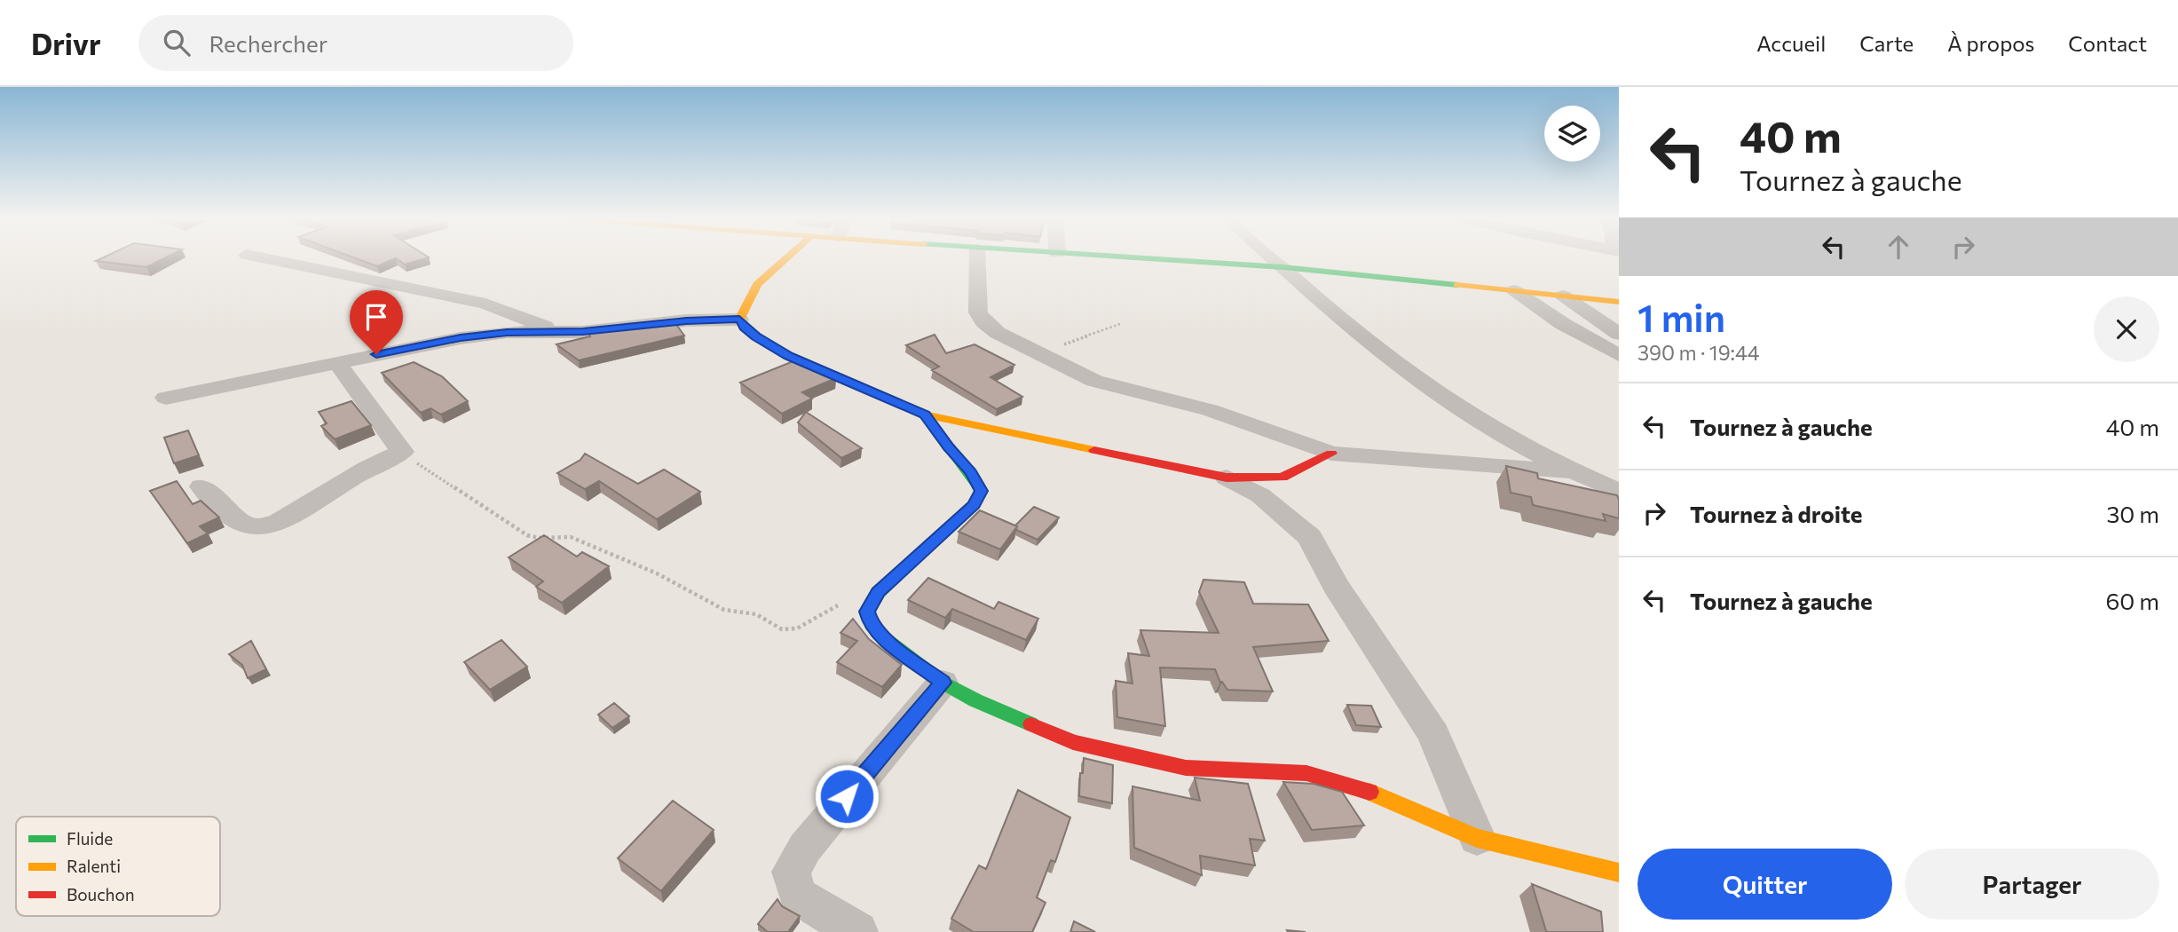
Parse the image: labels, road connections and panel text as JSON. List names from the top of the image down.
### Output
{
  "legend": ["Fluide", "Ralenti", "Bouchon"],
  "page": {
    "header": "Drivr",
    "search": "Rechercher",
    "nav": [
      "Accueil",
      "Carte",
      "À propos",
      "Contact"
    ],
    "turn": ["40 m", "Tournez à gauche"],
    "heading": ["1 min", "390 m · 19:44"],
    "list": [
      {
        "name": "Tournez à gauche",
        "value": "40 m"
      },
      {
        "name": "Tournez à droite",
        "value": "30 m"
      },
      {
        "name": "Tournez à gauche",
        "value": "60 m"
      }
    ],
    "buttons": ["Quitter", "Partager"]
  }
}
